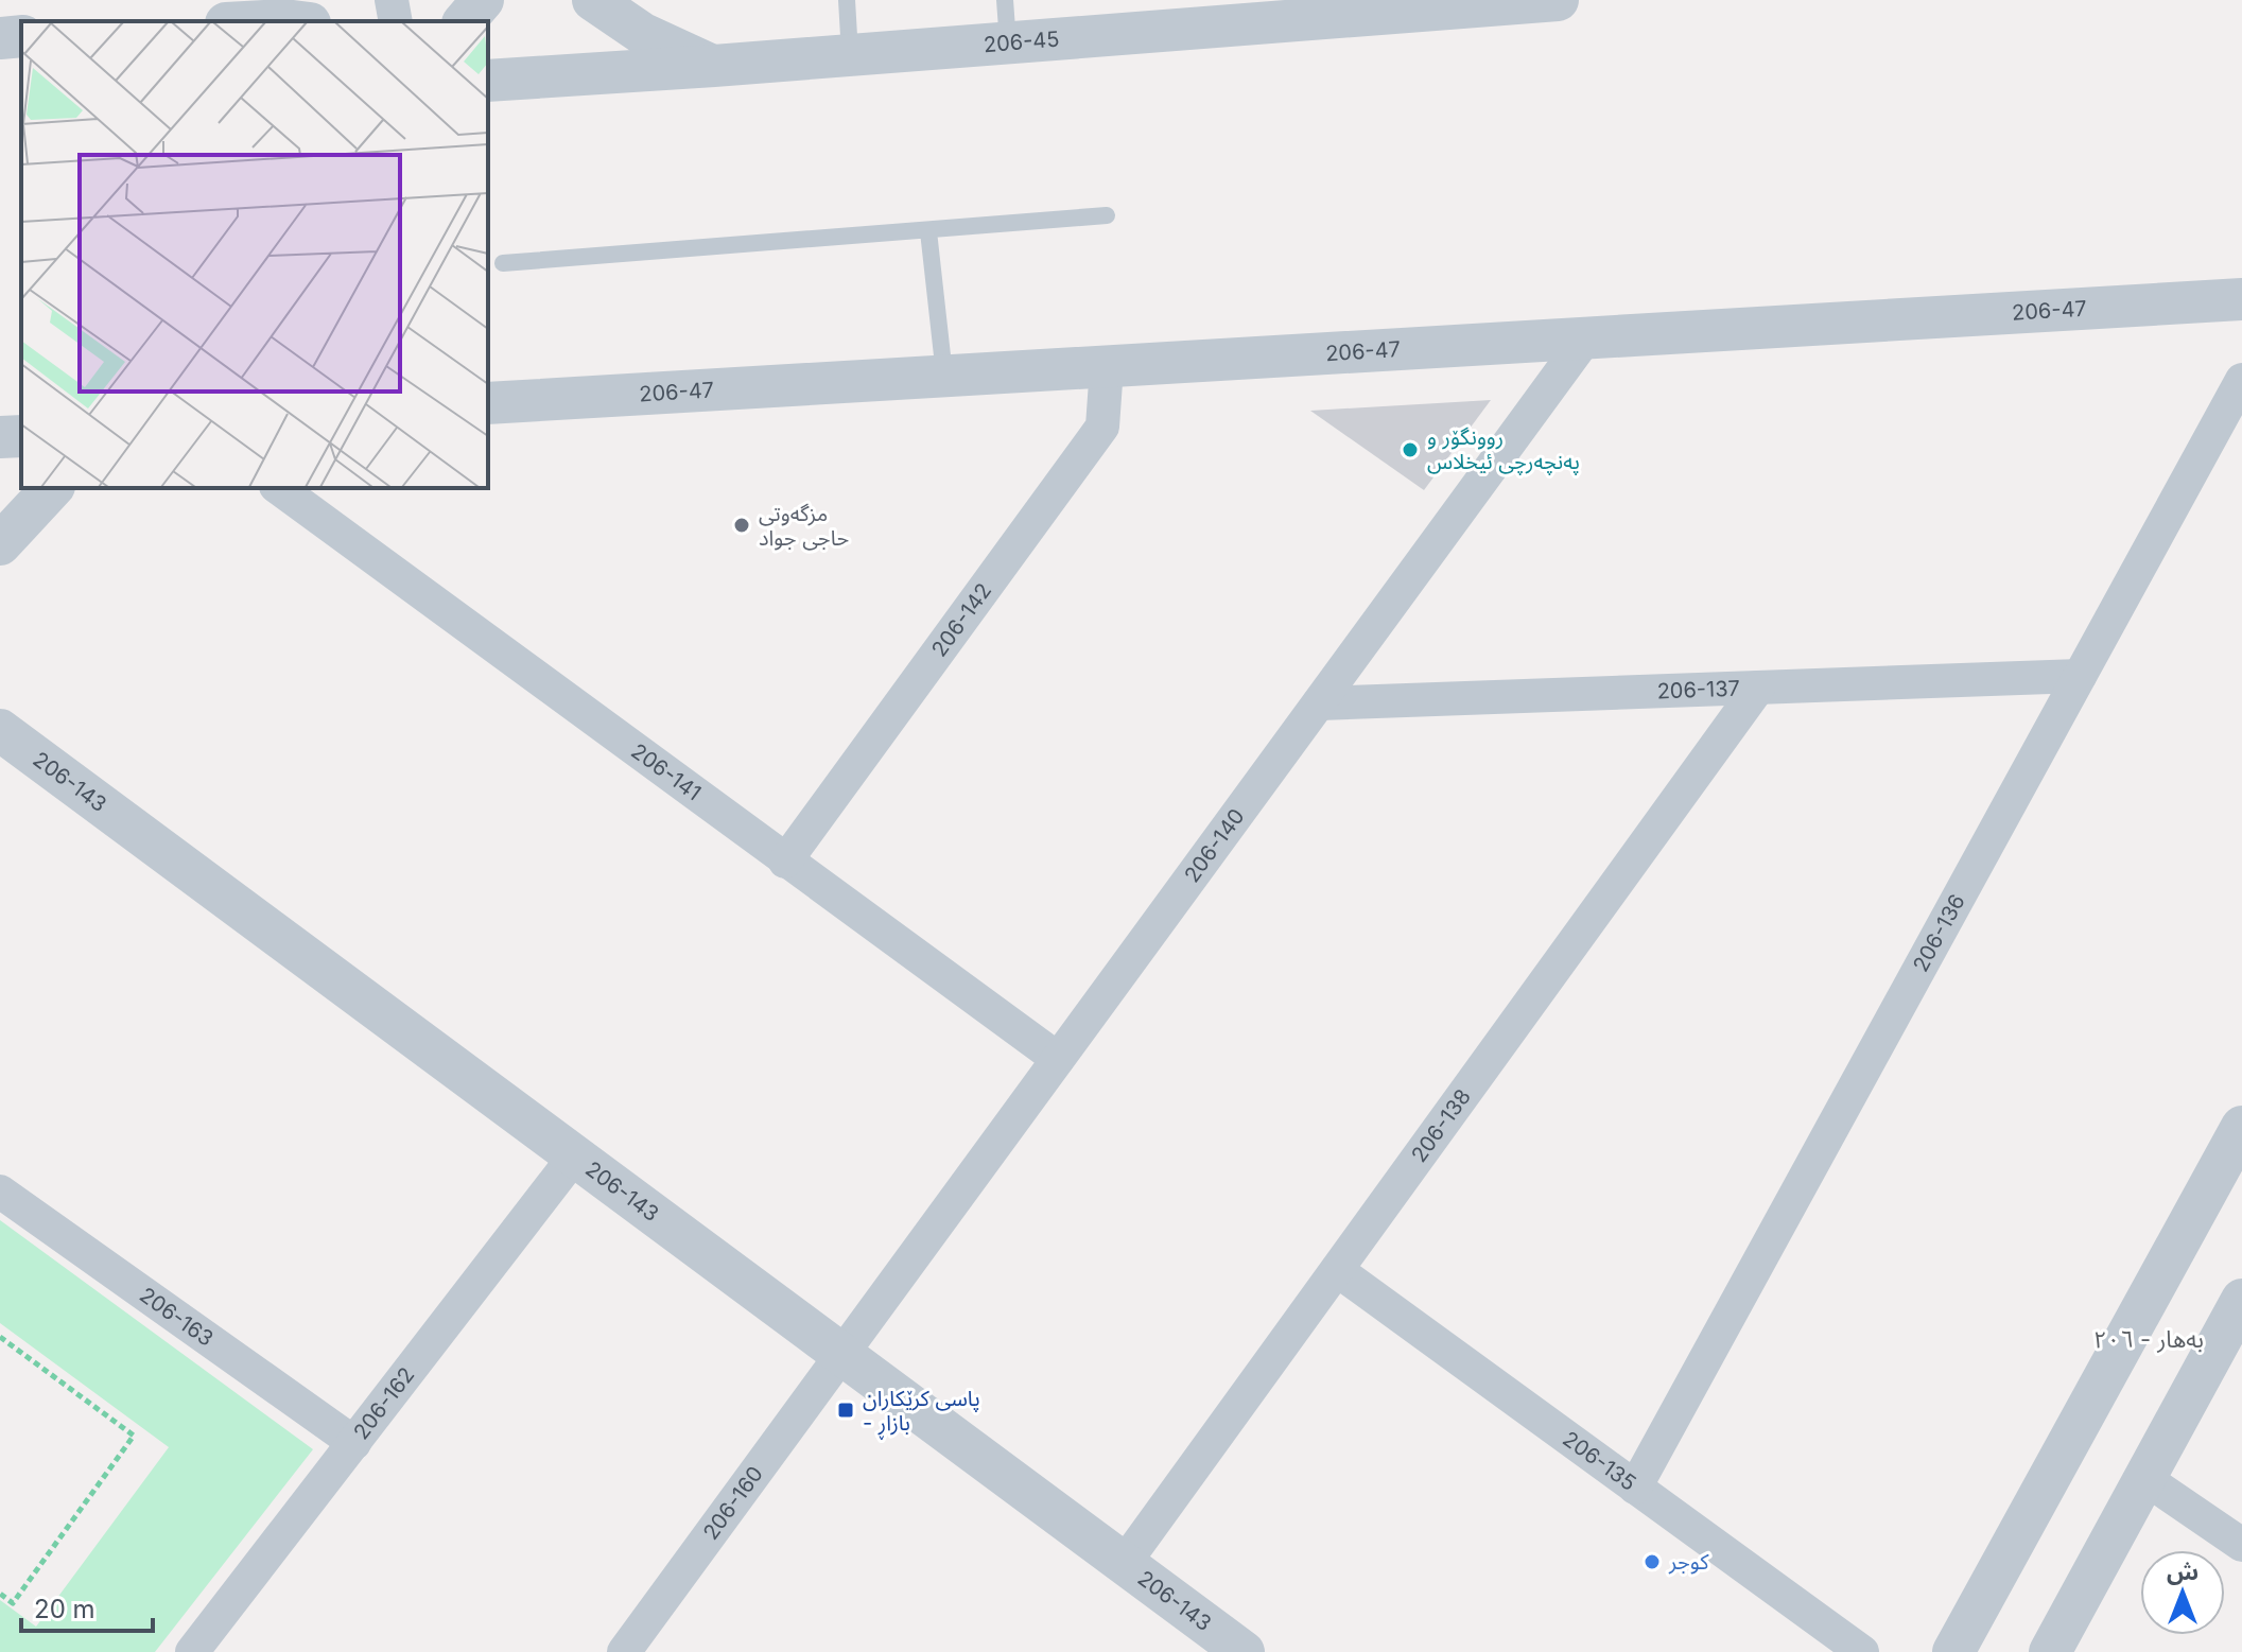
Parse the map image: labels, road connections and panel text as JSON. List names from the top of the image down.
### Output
{
  "streets": {
    "street": [
      "206-45",
      "206-47",
      "206-142",
      "206-137",
      "206-141",
      "206-143",
      "206-140",
      "206-136",
      "206-138",
      "206-163",
      "206-162",
      "206-135",
      "206-160"
    ]
  },
  "crossings": [
    ["206-47", "206-142"],
    ["206-47", "206-140"],
    ["206-142", "206-141"],
    ["206-137", "206-140"],
    ["206-137", "206-136"],
    ["206-137", "206-138"],
    ["206-141", "206-140"],
    ["206-143", "206-140"],
    ["206-143", "206-138"],
    ["206-143", "206-162"],
    ["206-143", "206-160"],
    ["206-140", "206-160"],
    ["206-136", "206-135"],
    ["206-138", "206-135"],
    ["206-163", "206-162"]
  ],
  "districts": ["بەهار - ٢٠٦"],
  "places": {
    "other": ["روونگۆر و په‌نچه‌رچی ئیخلاس", "مزگەوتی حاجی جواد", "كوجر"],
    "transit": ["پاسی کرێکاران - بازاڕ"]
  },
  "scale_bar": "20 m",
  "north": "top"
}
